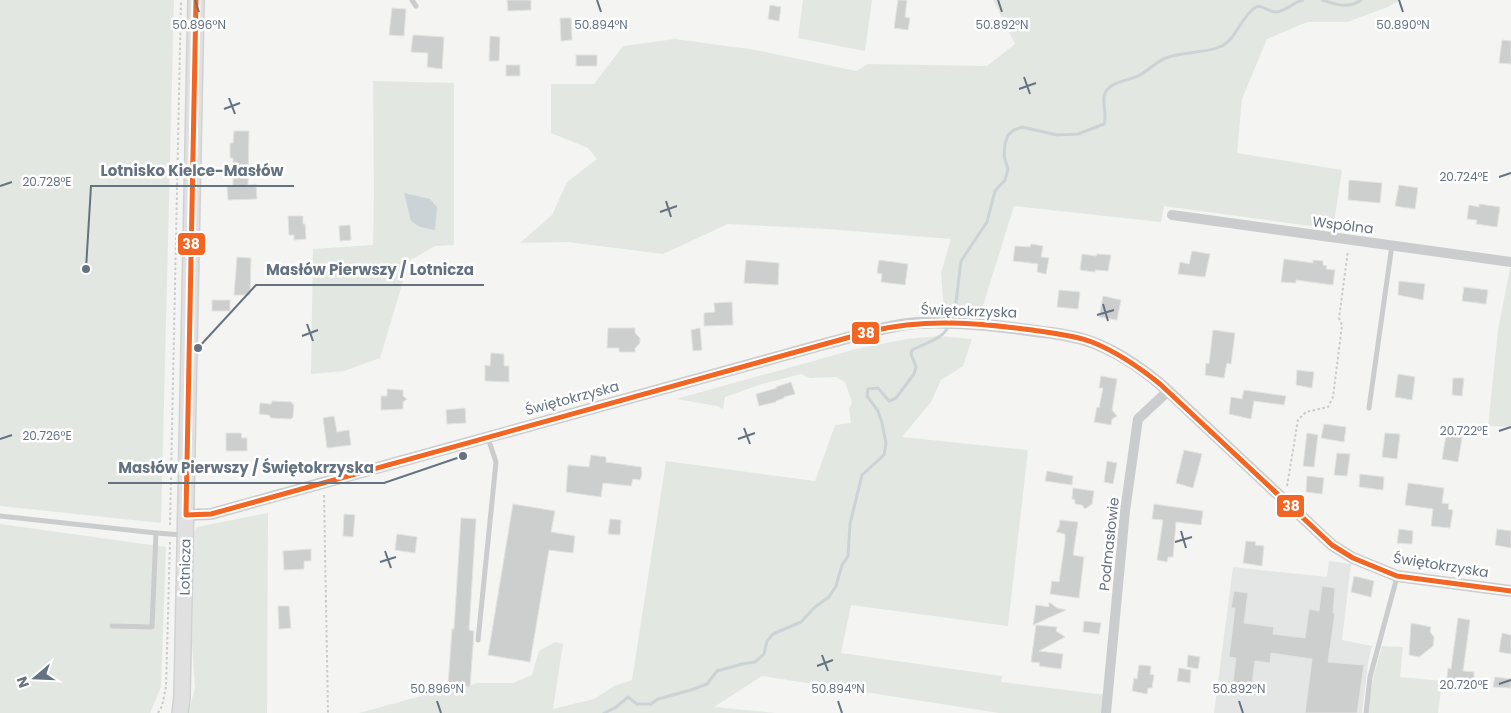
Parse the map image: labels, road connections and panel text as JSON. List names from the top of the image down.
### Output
{
  "streets": {
    "main road": ["Lotnicza"],
    "street": ["Wspólna", "Świętokrzyska", "Podmasłowie"]
  },
  "crossings": [
    ["Świętokrzyska", "Podmasłowie"],
    ["Świętokrzyska", "Lotnicza"]
  ],
  "places": ["Lotnisko Kielce-Masłów", "Masłów Pierwszy / Lotnicza", "Masłów Pierwszy / Świętokrzyska"],
  "lines": ["transit line 38"],
  "north": "left",
  "coordinates": [
    "50.894°N",
    "50.890°N",
    "50.896°N",
    "50.892°N",
    "20.724°E",
    "20.728°E",
    "20.722°E",
    "20.726°E",
    "20.720°E"
  ]
}
